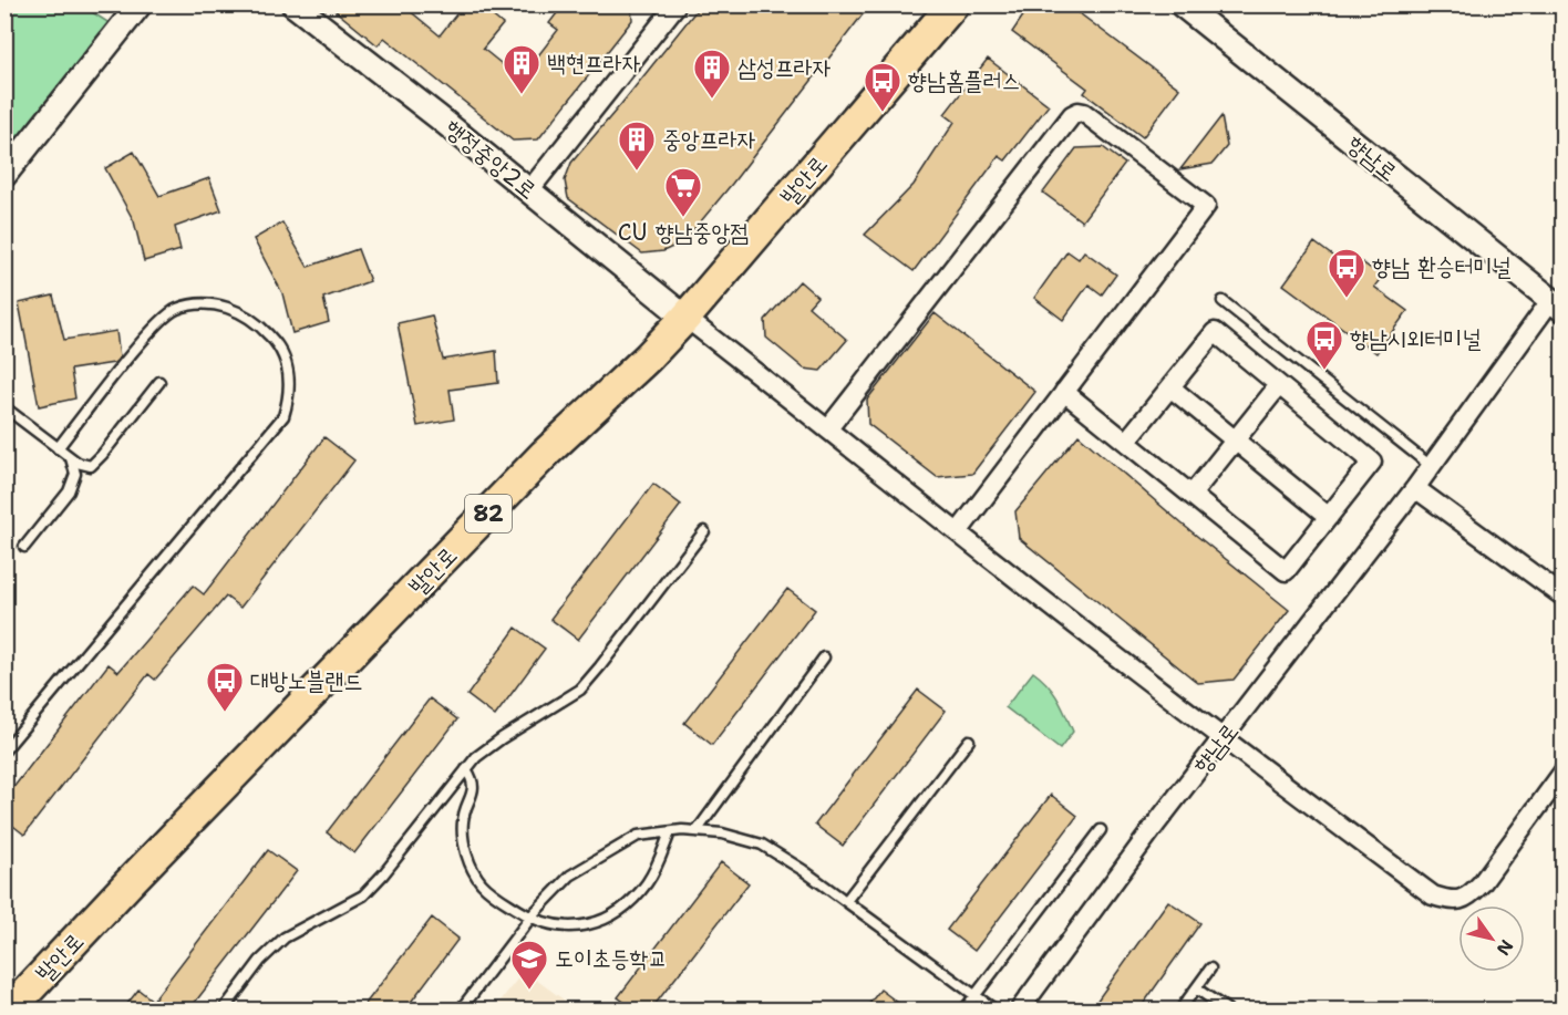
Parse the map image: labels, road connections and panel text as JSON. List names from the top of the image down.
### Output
{
  "streets": {
    "main road": ["발안로", "82"],
    "street": ["향남로", "행정중앙2로"]
  },
  "crossings": [
    ["행정중앙2로", "발안로"]
  ],
  "places": {
    "building": ["백현프라자", "삼성프라자", "중앙프라자"],
    "bus stop": [
      "향남홈플러스",
      "향남 환승터미널",
      "향남시외터미널",
      "대방노블랜드"
    ],
    "supermarket": ["CU 향남중앙점"],
    "school or university": ["도이초등학교"]
  },
  "north": "bottom right"
}
